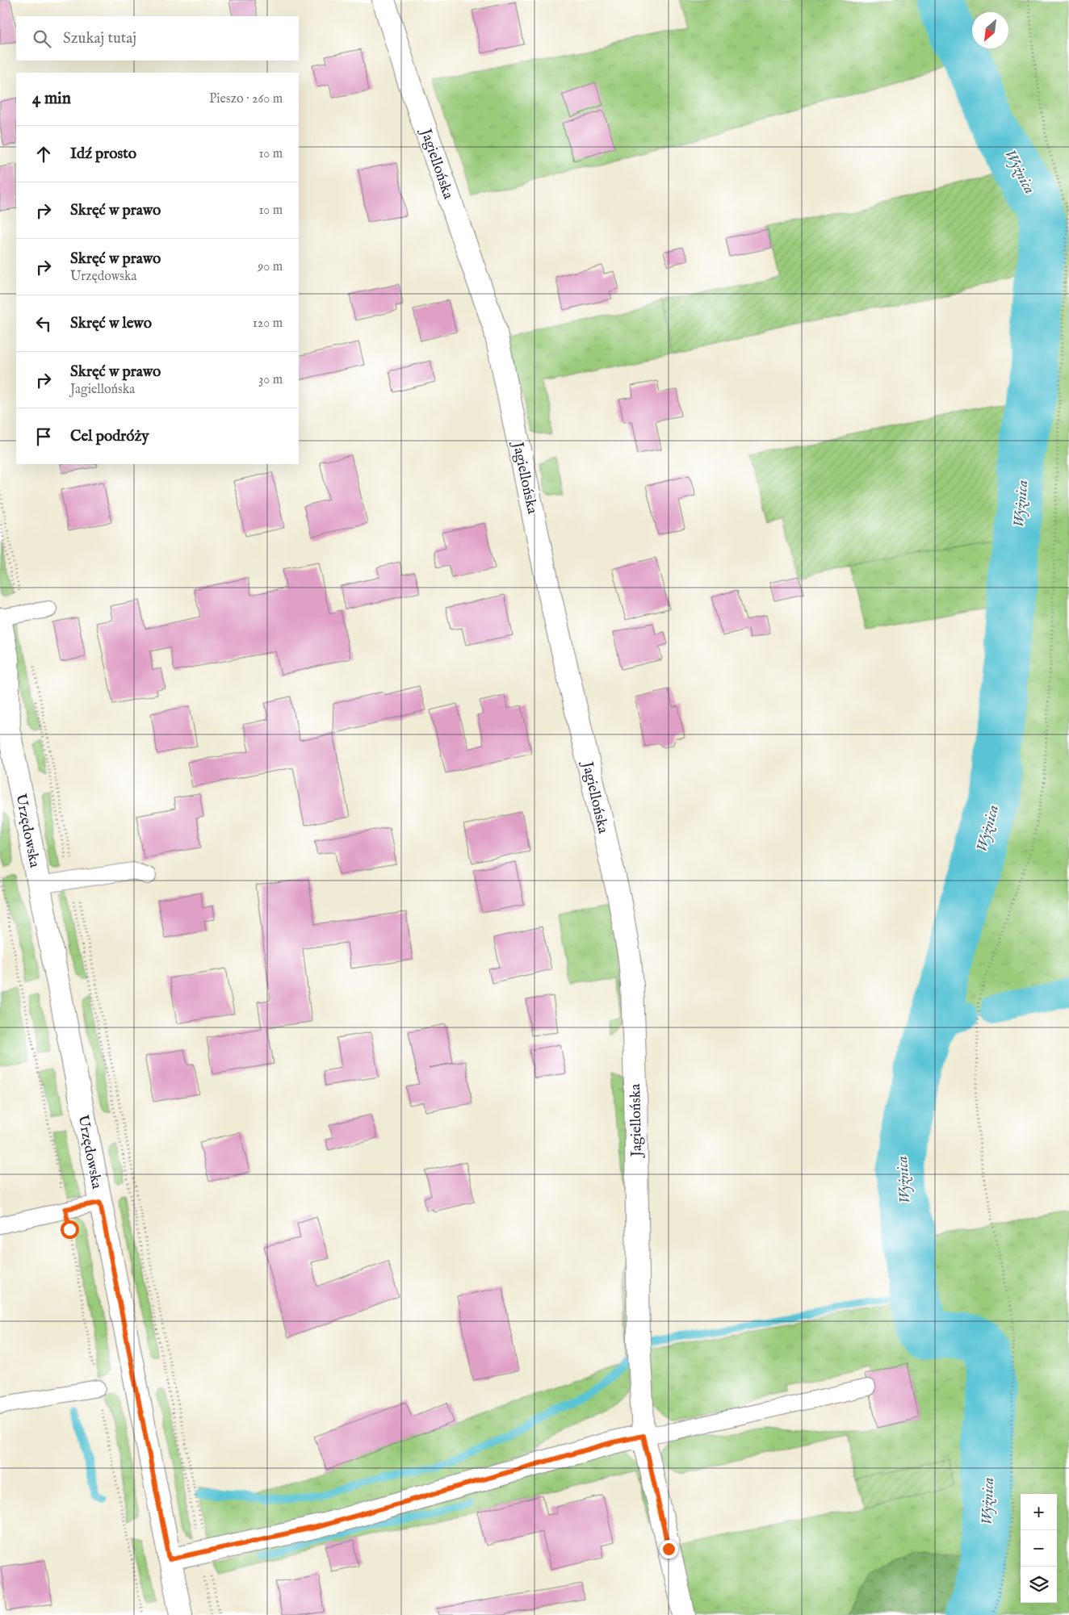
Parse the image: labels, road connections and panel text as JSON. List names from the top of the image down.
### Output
{
  "streets": {
    "street": ["Jagiellońska", "Urzędowska"]
  },
  "water": ["Wyżnica"],
  "north": "bottom left",
  "page": {
    "search": "Szukaj tutaj",
    "heading": ["4 min", "Pieszo · 260 m"],
    "list": [
      ["Idź prosto", "10 m"],
      ["Skręć w prawo", "10 m"],
      ["Skręć w prawo", "Urzędowska", "90 m"],
      ["Skręć w lewo", "120 m"],
      ["Skręć w prawo", "Jagiellońska", "30 m"],
      "Cel podróży"
    ],
    "map_buttons": ["+", "−"]
  }
}
